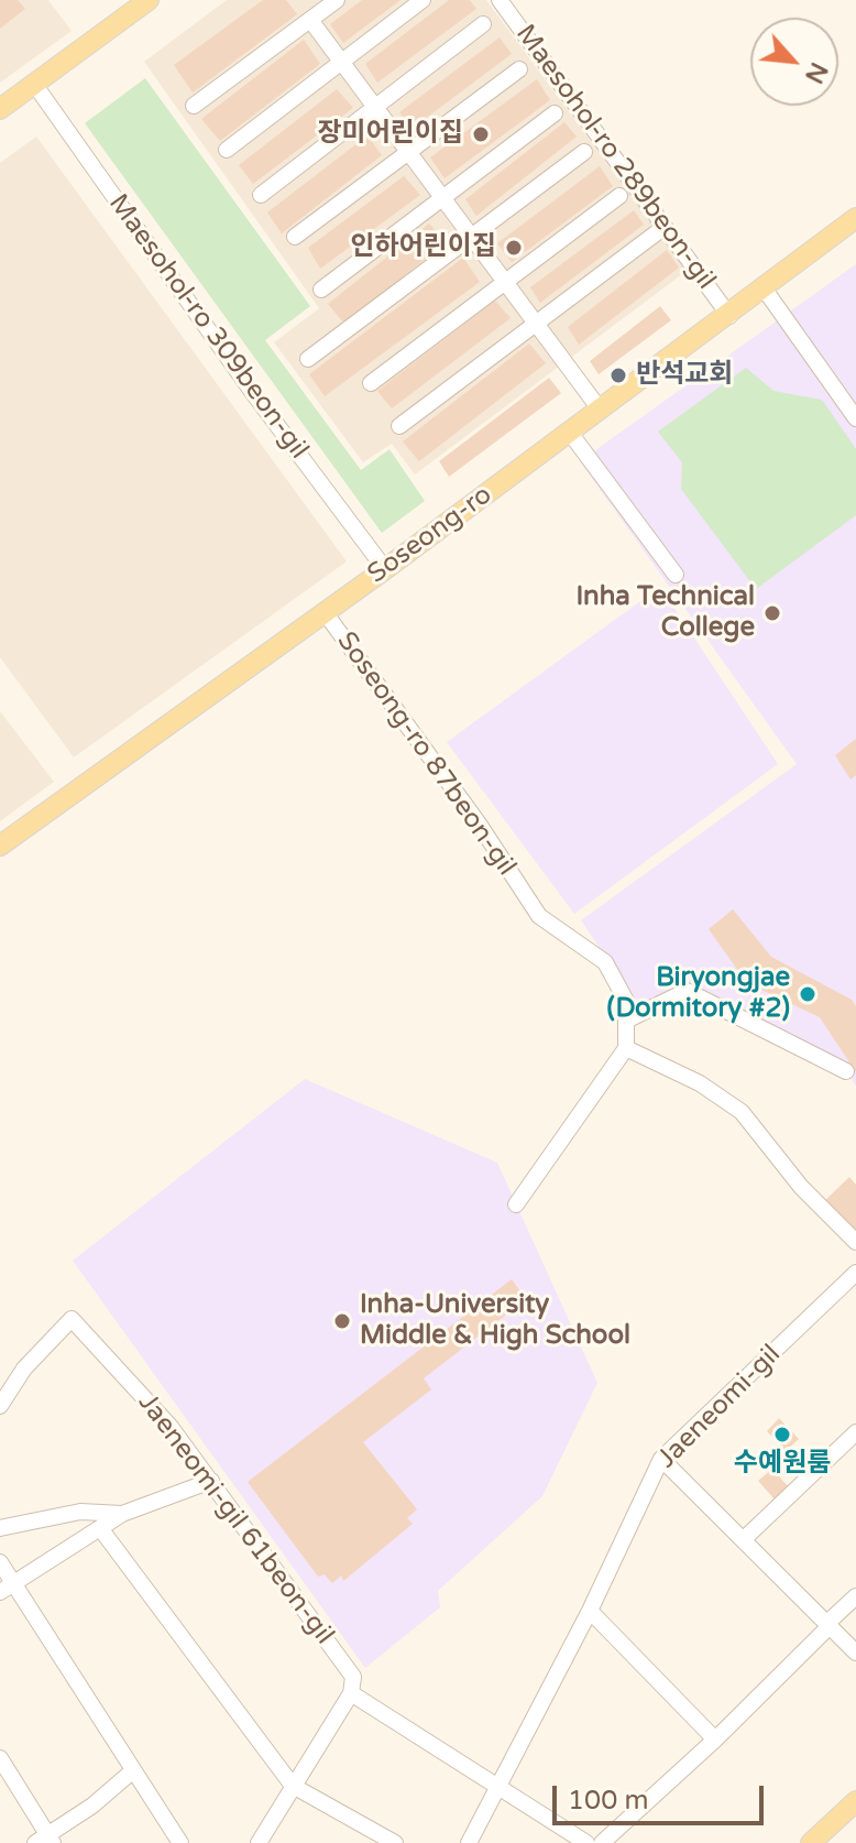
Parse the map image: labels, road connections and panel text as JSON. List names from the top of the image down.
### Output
{
  "streets": {
    "main road": ["Soseong-ro"],
    "street": [
      "Maesohol-ro 289beon-gil",
      "Maesohol-ro 309beon-gil",
      "Soseong-ro 87beon-gil",
      "Jaeneomi-gil",
      "Jaeneomi-gil 61beon-gil"
    ]
  },
  "crossings": [
    ["Maesohol-ro 289beon-gil", "Soseong-ro"],
    ["Maesohol-ro 309beon-gil", "Soseong-ro"],
    ["Soseong-ro", "Soseong-ro 87beon-gil"]
  ],
  "places": [
    "장미어린이집",
    "인하어린이집",
    "반석교회",
    "Inha Technical College",
    "Biryongjae (Dormitory #2)",
    "Inha-University Middle & High School",
    "수예원룸"
  ],
  "scale_bar": "100 m",
  "north": "bottom right"
}
